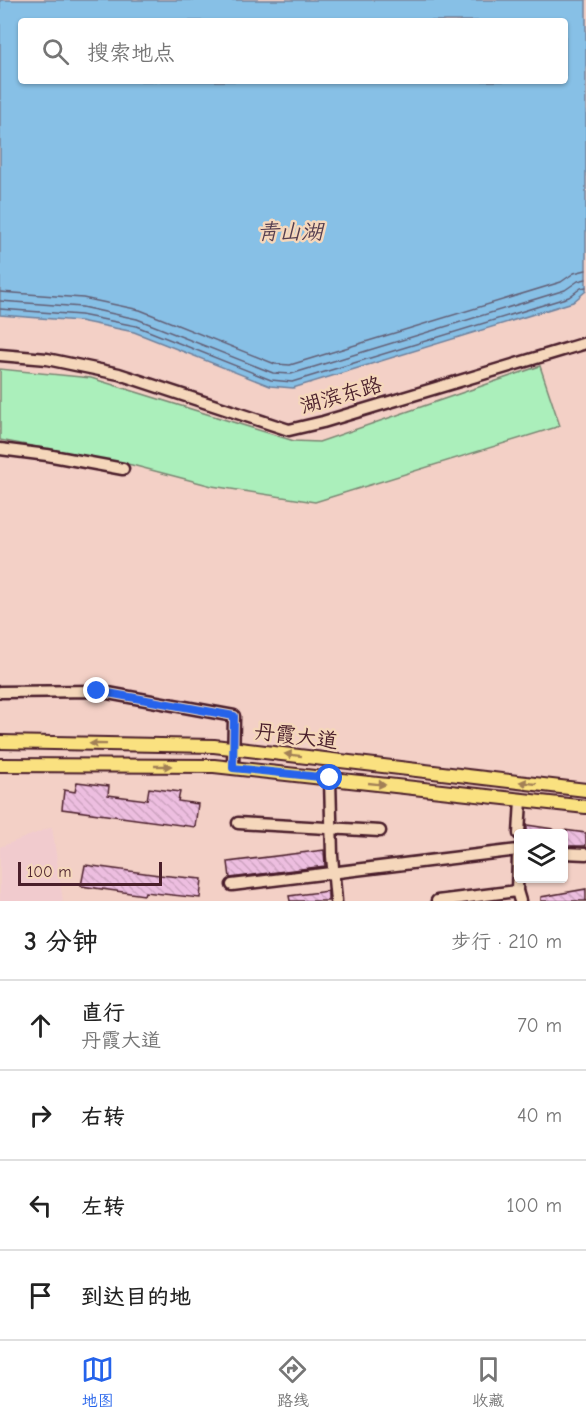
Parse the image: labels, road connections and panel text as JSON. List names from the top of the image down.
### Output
{
  "streets": {
    "main road": ["丹霞大道"],
    "street": ["湖滨东路"]
  },
  "water": ["青山湖"],
  "scale_bar": "100 m",
  "page": {
    "search": "搜索地点",
    "scale": "100 m",
    "heading": ["3 分钟", "步行 · 210 m"],
    "list": [
      ["直行", "丹霞大道", "70 m"],
      ["右转", "40 m"],
      ["左转", "100 m"],
      "到达目的地"
    ],
    "nav": ["地图", "路线", "收藏"]
  }
}
